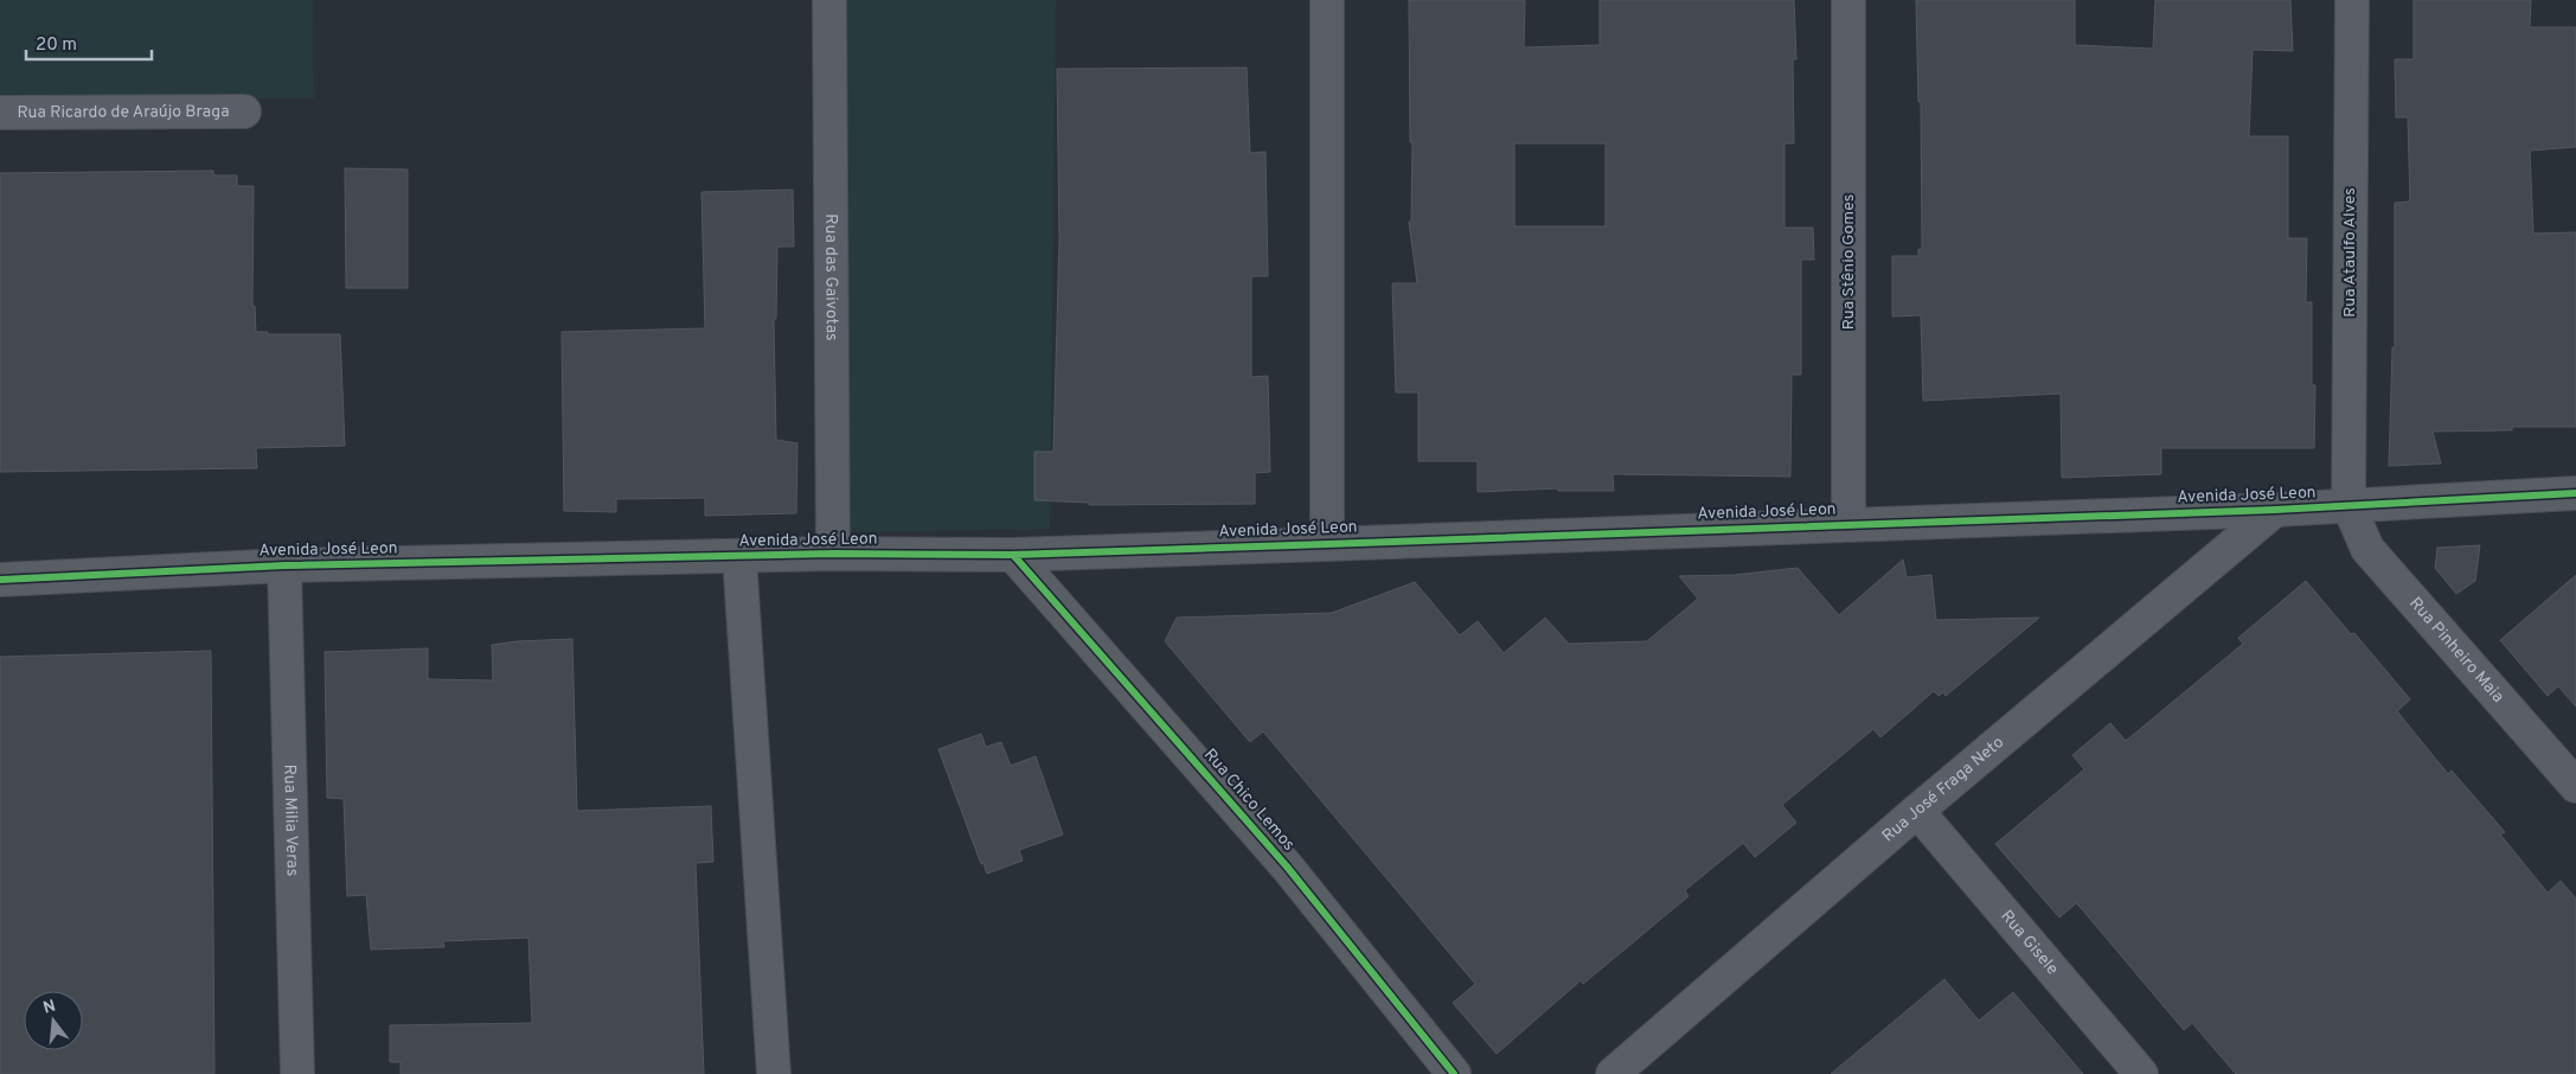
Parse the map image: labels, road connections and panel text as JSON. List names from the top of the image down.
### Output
{
  "streets": {
    "main road": ["Avenida José Leon", "Rua Chico Lemos"],
    "street": [
      "Rua Ricardo de Araújo Braga",
      "Rua Ataulfo Alves",
      "Rua Stênio Gomes",
      "Rua das Gaivotas",
      "Rua Pinheiro Maia",
      "Rua José Fraga Neto",
      "Rua Milia Veras",
      "Rua Gisele"
    ]
  },
  "crossings": [
    ["Rua Ataulfo Alves", "Avenida José Leon"],
    ["Rua Ataulfo Alves", "Rua Pinheiro Maia"],
    ["Rua Stênio Gomes", "Avenida José Leon"],
    ["Rua das Gaivotas", "Avenida José Leon"],
    ["Avenida José Leon", "Rua Pinheiro Maia"],
    ["Avenida José Leon", "Rua José Fraga Neto"],
    ["Avenida José Leon", "Rua Chico Lemos"],
    ["Avenida José Leon", "Rua Milia Veras"],
    ["Rua José Fraga Neto", "Rua Gisele"]
  ],
  "scale_bar": "20 m",
  "north": "top"
}
